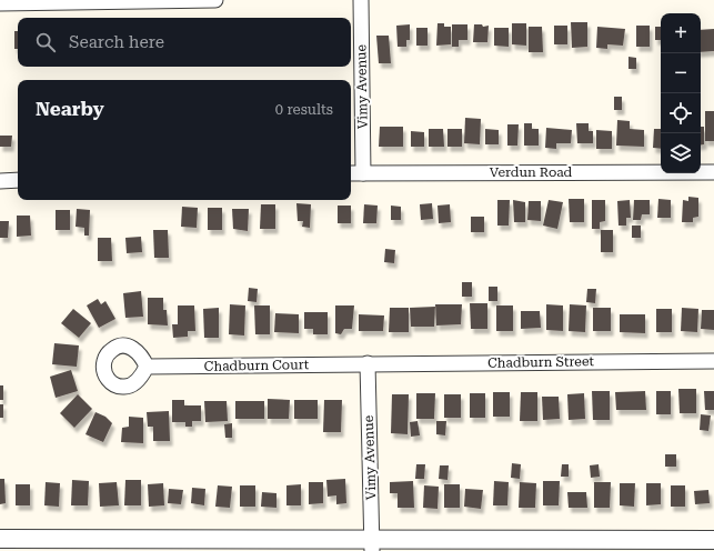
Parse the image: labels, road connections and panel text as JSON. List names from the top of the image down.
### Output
{
  "streets": {
    "street": [
      "Vimy Avenue",
      "Verdun Road",
      "Chadburn Street",
      "Chadburn Court"
    ]
  },
  "crossings": [
    ["Vimy Avenue", "Verdun Road"],
    ["Vimy Avenue", "Chadburn Street"],
    ["Vimy Avenue", "Chadburn Court"],
    ["Chadburn Street", "Chadburn Court"]
  ],
  "page": {
    "map_buttons": ["+", "−"],
    "search": "Search here",
    "heading": ["Nearby", "0 results"]
  }
}
